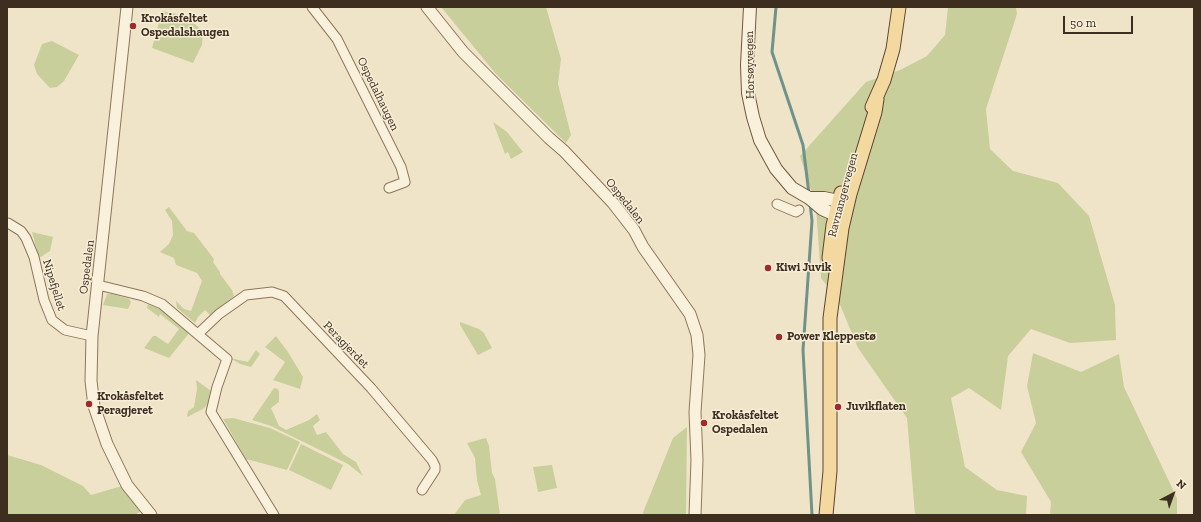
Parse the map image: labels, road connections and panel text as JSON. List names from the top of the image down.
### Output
{
  "streets": {
    "main road": ["Horsøyvegen", "Ravnangervegen"],
    "street": [
      "Ospedalhaugen",
      "Ospedalen",
      "Nipefjellet",
      "Peragjerdet"
    ]
  },
  "crossings": [
    ["Horsøyvegen", "Ravnangervegen"],
    ["Ospedalen", "Nipefjellet"]
  ],
  "places": [
    "Krokåsfeltet Ospedalshaugen",
    "Kiwi Juvik",
    "Power Kleppestø",
    "Krokåsfeltet Peragjeret",
    "Juvikflaten",
    "Krokåsfeltet Ospedalen"
  ],
  "scale_bar": "50 m",
  "north": "top right"
}
